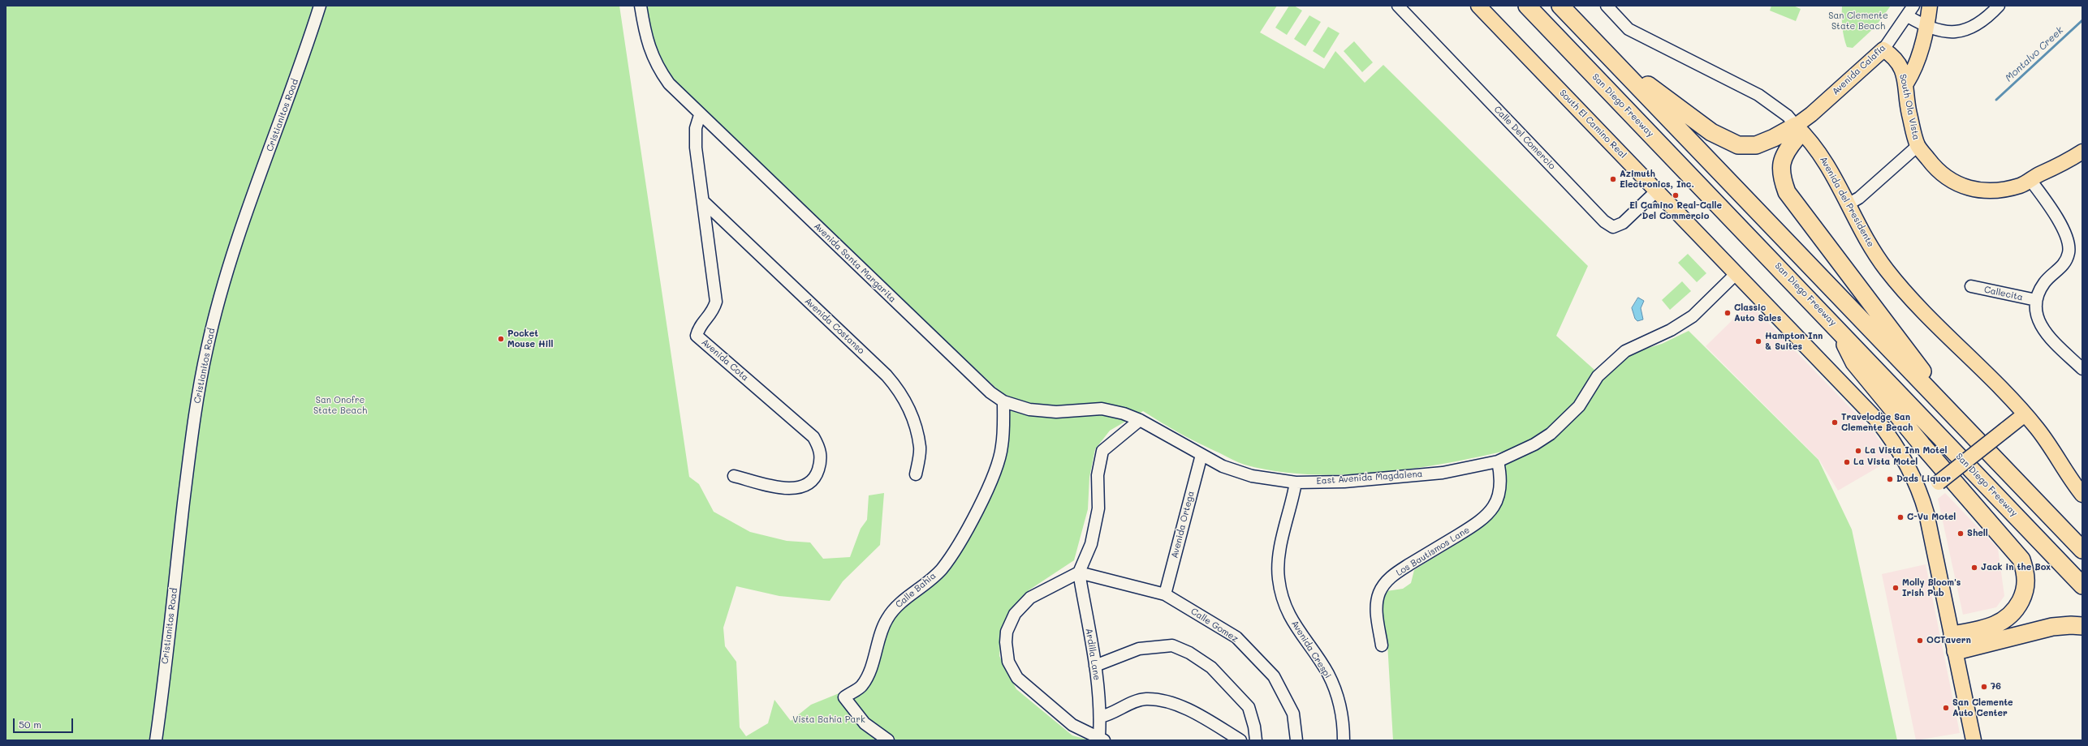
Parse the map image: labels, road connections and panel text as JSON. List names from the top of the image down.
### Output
{
  "streets": {
    "highway": ["San Diego Freeway"],
    "main road": [
      "Avenida Calafia",
      "South Ola Vista",
      "South El Camino Real",
      "Avenida del Presidente"
    ],
    "street": [
      "Cristianitos Road",
      "Calle Del Comercio",
      "Avenida Santa Margarita",
      "Callecita",
      "Avenida Costanso",
      "Avenida Cota",
      "East Avenida Magdalena",
      "Avenida Ortega",
      "Los Bautismos Lane",
      "Calle Bahia",
      "Calle Gomez",
      "Avenida Crespi",
      "Ardilla Lane"
    ]
  },
  "crossings": [
    ["Avenida Calafia", "South Ola Vista"],
    ["Avenida Calafia", "Avenida del Presidente"],
    ["South El Camino Real", "Calle Del Comercio"],
    ["South El Camino Real", "East Avenida Magdalena"],
    ["Avenida Santa Margarita", "Avenida Cota"],
    ["Avenida Santa Margarita", "East Avenida Magdalena"],
    ["Avenida Santa Margarita", "Calle Bahia"],
    ["Avenida Costanso", "Avenida Cota"],
    ["East Avenida Magdalena", "Avenida Ortega"],
    ["East Avenida Magdalena", "Los Bautismos Lane"],
    ["East Avenida Magdalena", "Avenida Crespi"],
    ["Avenida Ortega", "Calle Gomez"],
    ["Calle Gomez", "Ardilla Lane"]
  ],
  "water": ["Montalvo Creek"],
  "parks": ["San Clemente State Beach", "San Onofre State Beach", "Vista Bahia Park"],
  "places": [
    "Azimuth Electronics, Inc.",
    "El Camino Real-Calle Del Commercio",
    "Classic Auto Sales",
    "Pocket Mouse Hill",
    "Hampton Inn & Suites",
    "Travelodge San Clemente Beach",
    "La Vista Inn Motel",
    "La Vista Motel",
    "Dads Liquor",
    "C-Vu Motel",
    "Shell",
    "Jack in the Box",
    "Molly Bloom's Irish Pub",
    "OCTavern",
    "76",
    "San Clemente Auto Center"
  ],
  "scale_bar": "50 m"
}
